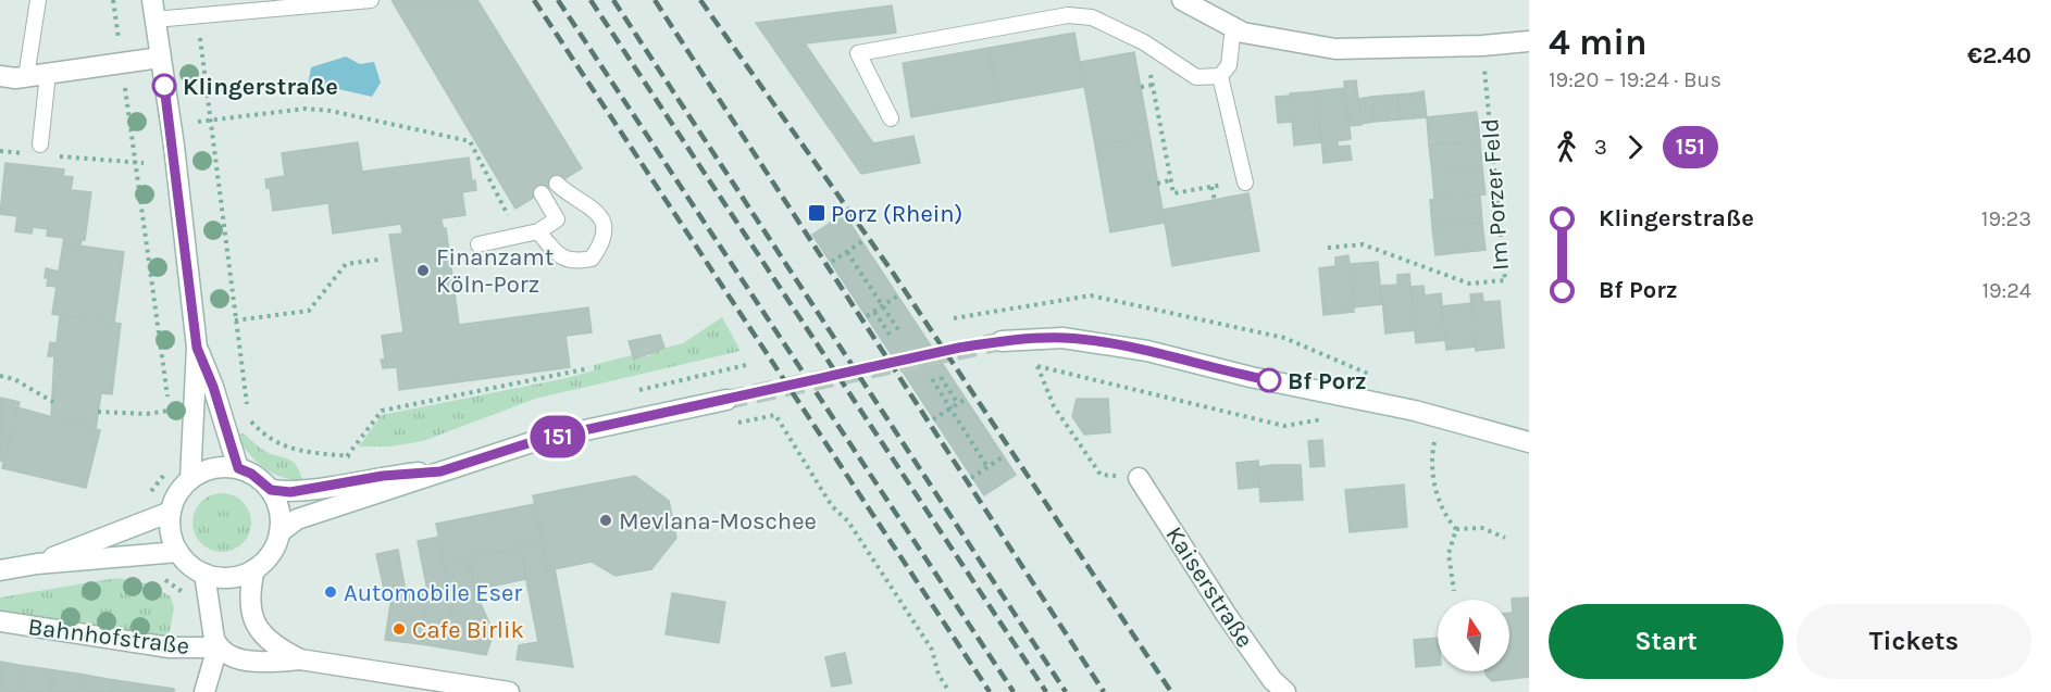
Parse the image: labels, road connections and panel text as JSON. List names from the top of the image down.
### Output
{
  "streets": {
    "street": ["Kaiserstraße", "Bahnhofstraße"],
    "path": ["Im Porzer Feld"]
  },
  "places": {
    "other": [
      "Klingerstraße",
      "Finanzamt Köln-Porz",
      "Bf Porz",
      "Mevlana-Moschee",
      "Automobile Eser",
      "Cafe Birlik"
    ],
    "transit": ["Porz (Rhein)"]
  },
  "lines": ["bus line 151"],
  "north": "top",
  "page": {
    "on_map": "151",
    "heading": ["4 min", "19:20 – 19:24 · Bus", "€2.40"],
    "legs": ["3", "151"],
    "list": [
      {
        "name": "Klingerstraße",
        "value": "19:23"
      },
      {
        "name": "Bf Porz",
        "value": "19:24"
      }
    ],
    "buttons": ["Start", "Tickets"]
  }
}
